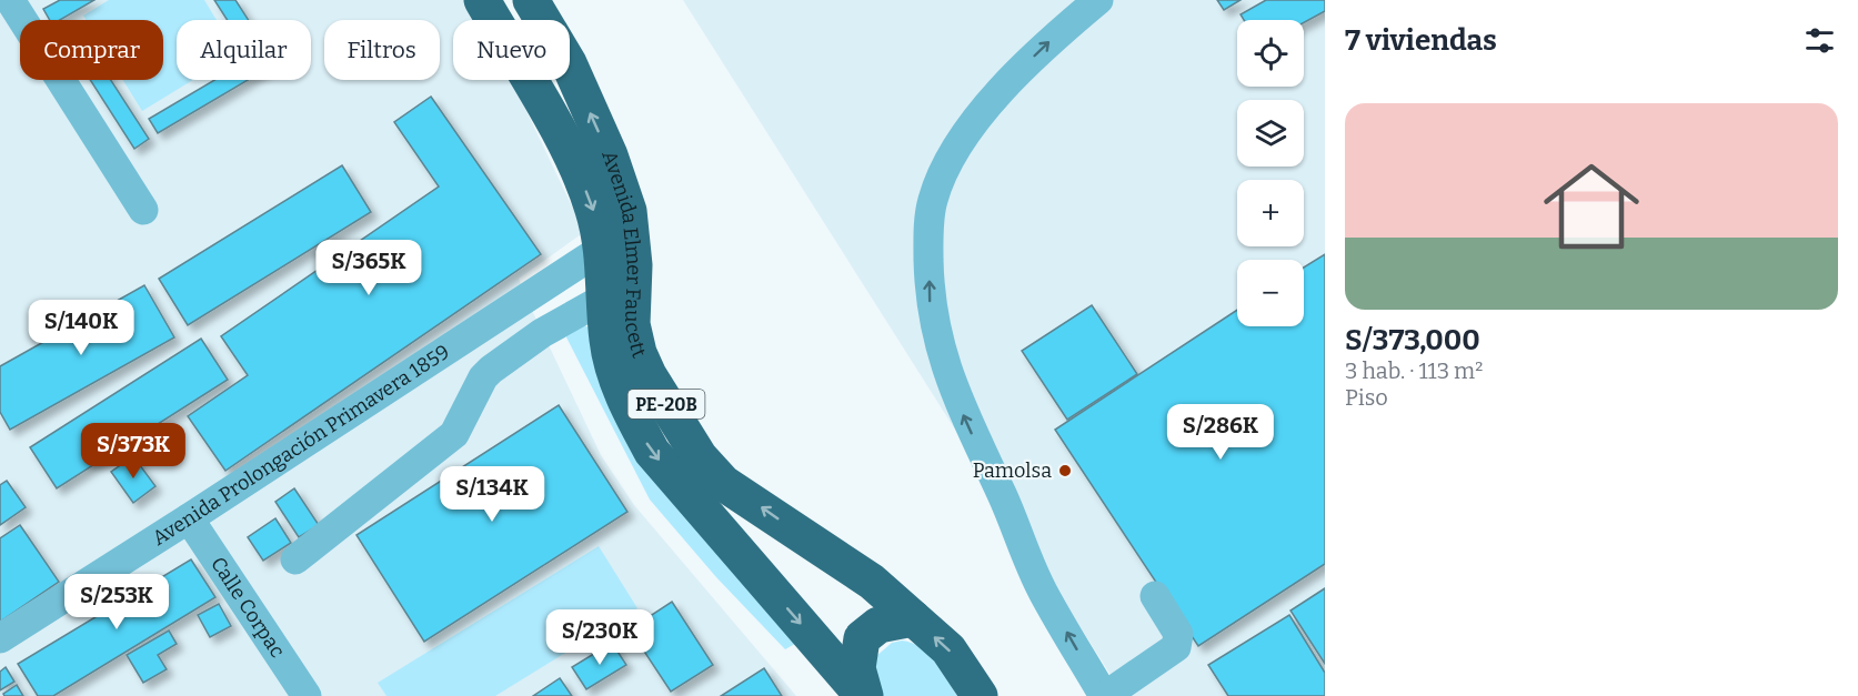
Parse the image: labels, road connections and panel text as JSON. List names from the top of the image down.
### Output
{
  "streets": {
    "highway": ["Avenida Elmer Faucett", "PE-20B"],
    "street": ["Avenida Prolongación Primavera 1859", "Calle Corpac"]
  },
  "crossings": [
    ["Avenida Elmer Faucett", "Avenida Prolongación Primavera 1859"],
    ["Avenida Prolongación Primavera 1859", "Calle Corpac"]
  ],
  "places": ["Pamolsa"],
  "page": {
    "heading": "7 viviendas",
    "map_buttons": ["+", "−"],
    "chip": [
      "Comprar",
      "Alquilar",
      "Filtros",
      "Nuevo"
    ],
    "list": [
      {
        "name": "S/373,000",
        "note": "3 hab. · 113 m² · Piso"
      }
    ],
    "price": [
      "S/365K",
      "S/140K",
      "S/286K",
      "S/373K",
      "S/134K",
      "S/253K",
      "S/230K"
    ]
  }
}
